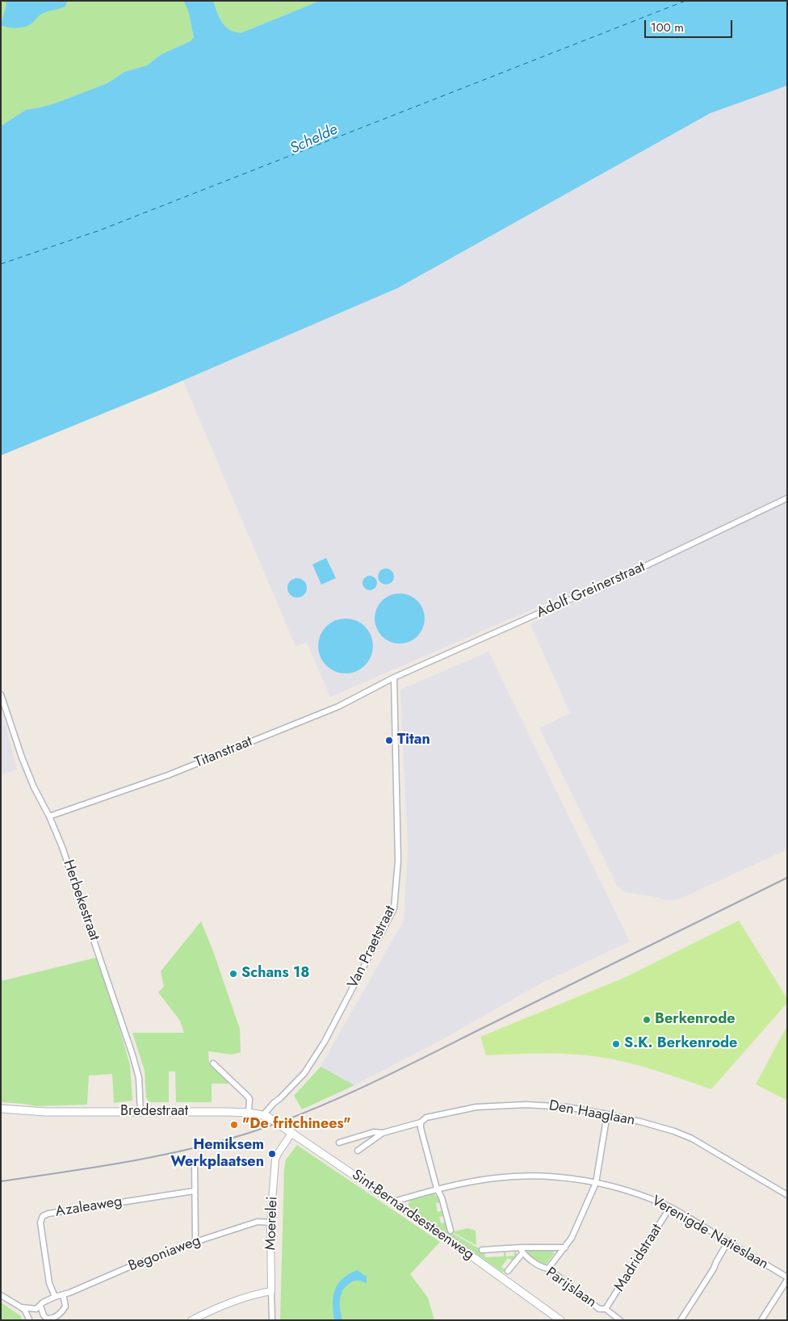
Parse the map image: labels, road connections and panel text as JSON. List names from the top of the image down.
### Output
{
  "streets": {
    "main road": ["Bredestraat", "Sint-Bernardsesteenweg"],
    "street": [
      "Adolf Greinerstraat",
      "Titanstraat",
      "Herbekestraat",
      "Van Praetstraat",
      "Den Haaglaan",
      "Azaleaweg",
      "Moerelei",
      "Verenigde Natieslaan",
      "Begoniaweg",
      "Madridstraat",
      "Parijslaan"
    ]
  },
  "crossings": [
    ["Adolf Greinerstraat", "Titanstraat"],
    ["Adolf Greinerstraat", "Van Praetstraat"],
    ["Titanstraat", "Herbekestraat"],
    ["Titanstraat", "Van Praetstraat"],
    ["Herbekestraat", "Bredestraat"],
    ["Van Praetstraat", "Bredestraat"],
    ["Van Praetstraat", "Sint-Bernardsesteenweg"],
    ["Bredestraat", "Sint-Bernardsesteenweg"],
    ["Azaleaweg", "Begoniaweg"],
    ["Sint-Bernardsesteenweg", "Moerelei"],
    ["Sint-Bernardsesteenweg", "Verenigde Natieslaan"],
    ["Moerelei", "Begoniaweg"],
    ["Verenigde Natieslaan", "Madridstraat"],
    ["Madridstraat", "Parijslaan"]
  ],
  "water": ["Schelde"],
  "places": [
    "Titan",
    "Schans 18",
    "Berkenrode",
    "S.K. Berkenrode",
    "\"De fritchinees\"",
    "Hemiksem Werkplaatsen"
  ],
  "scale_bar": "100 m"
}
